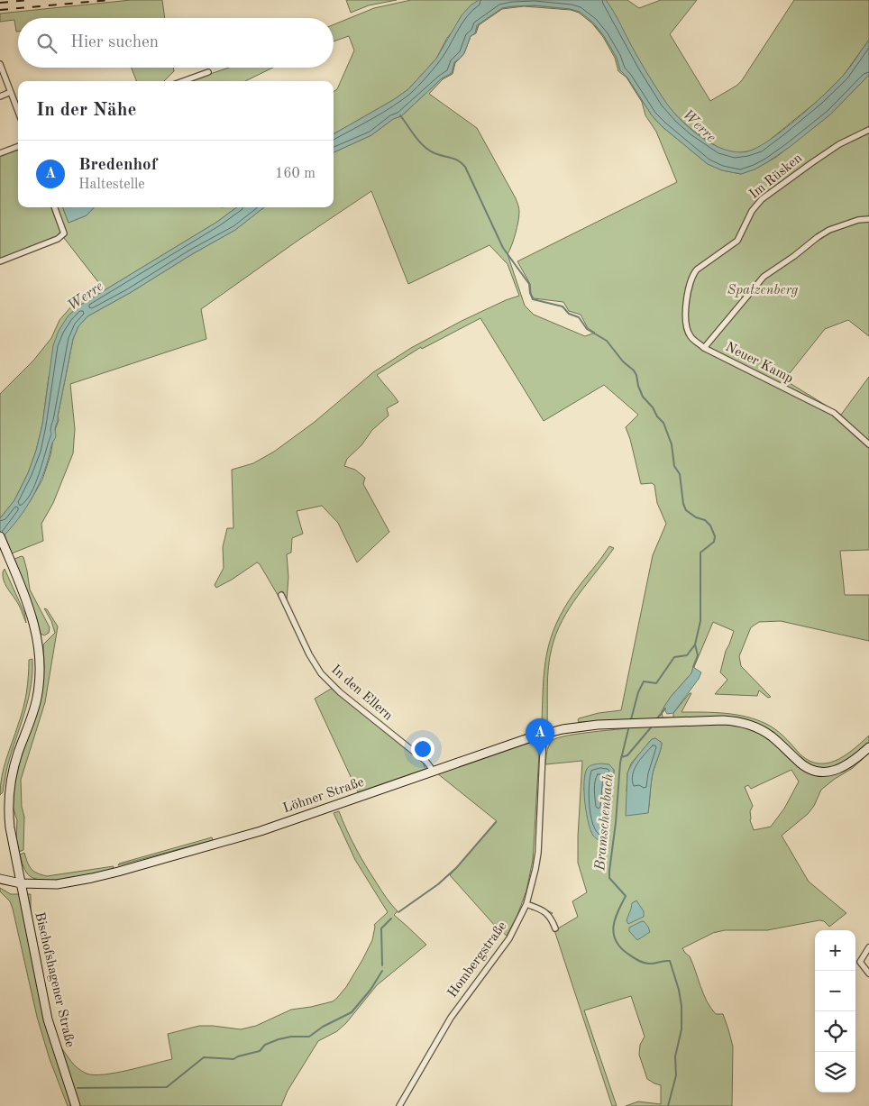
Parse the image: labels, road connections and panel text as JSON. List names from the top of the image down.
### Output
{
  "streets": {
    "main road": ["Löhner Straße", "Bischofshagener Straße"],
    "street": [
      "Im Rüsken",
      "Neuer Kamp",
      "In den Ellern",
      "Hombergstraße"
    ]
  },
  "crossings": [
    ["Im Rüsken", "Neuer Kamp"],
    ["In den Ellern", "Löhner Straße"],
    ["Löhner Straße", "Hombergstraße"],
    ["Löhner Straße", "Bischofshagener Straße"]
  ],
  "water": ["Werre", "Bramschenbach"],
  "parks": ["Spatzenberg"],
  "page": {
    "search": "Hier suchen",
    "heading": "In der Nähe",
    "list": [
      {
        "mark": "A",
        "name": "Bredenhof",
        "note": "Haltestelle",
        "value": "160 m"
      }
    ],
    "pins": "A",
    "map_buttons": ["+", "−"]
  }
}
